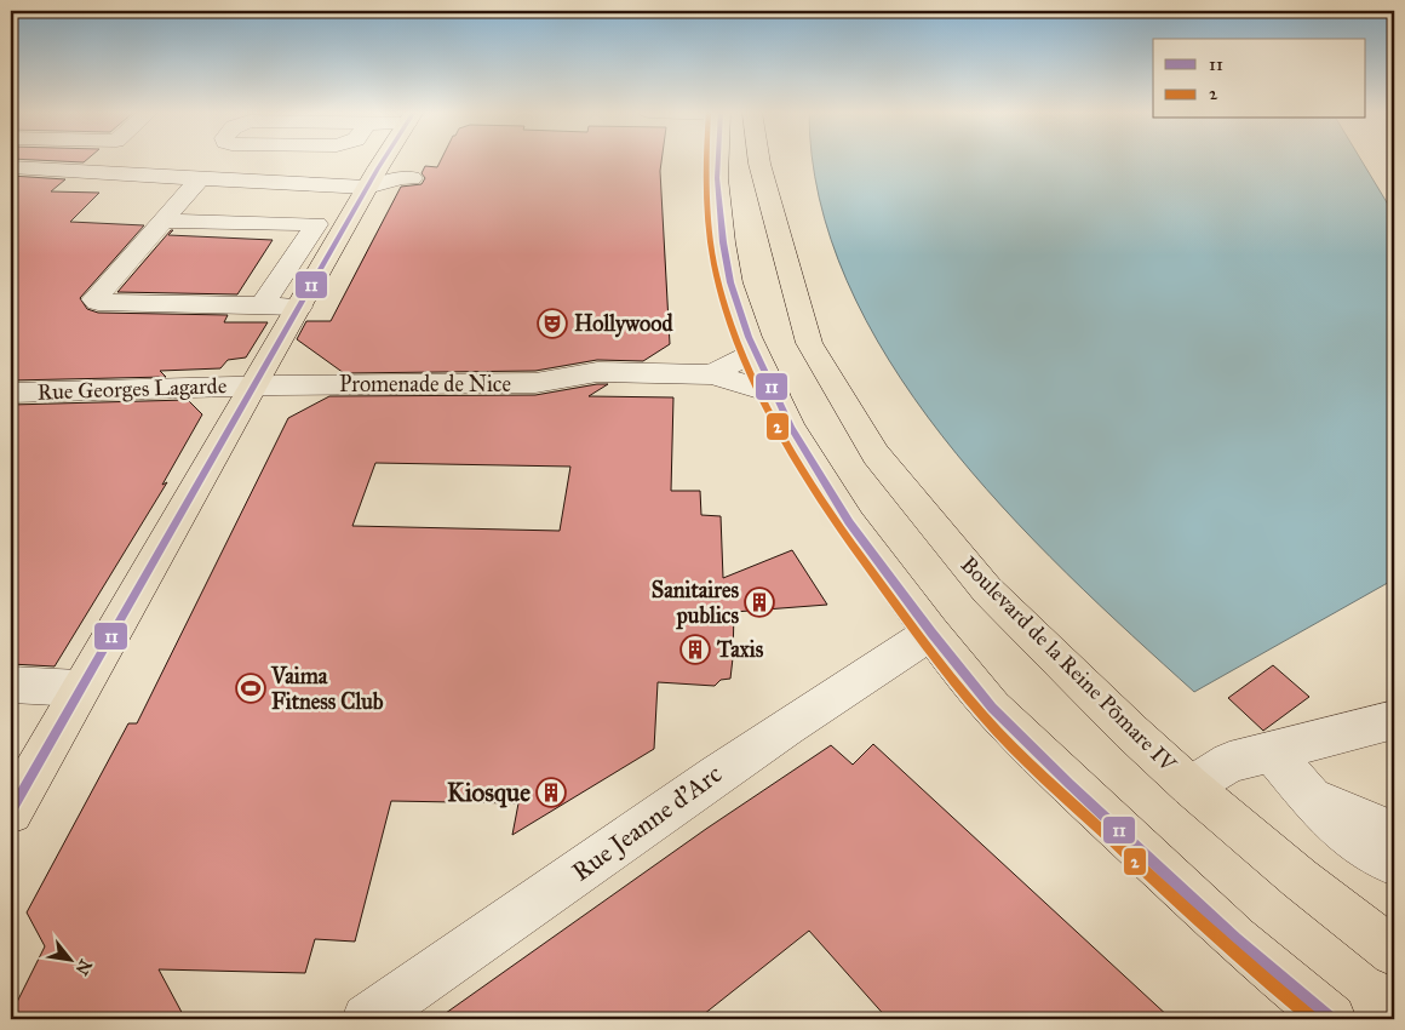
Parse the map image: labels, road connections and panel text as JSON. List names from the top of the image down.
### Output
{
  "streets": {
    "main road": ["Boulevard de la Reine Pōmare IV"],
    "street": ["Promenade de Nice", "Rue Georges Lagarde", "Rue Jeanne d'Arc"]
  },
  "crossings": [
    ["Promenade de Nice", "Rue Georges Lagarde"]
  ],
  "places": {
    "theatre": ["Hollywood"],
    "building": ["Sanitaires publics", "Taxis", "Kiosque"],
    "sports": ["Vaima Fitness Club"]
  },
  "lines": ["transit line 11", "transit line 2"],
  "legend": ["11", "2"],
  "north": "bottom right"
}
